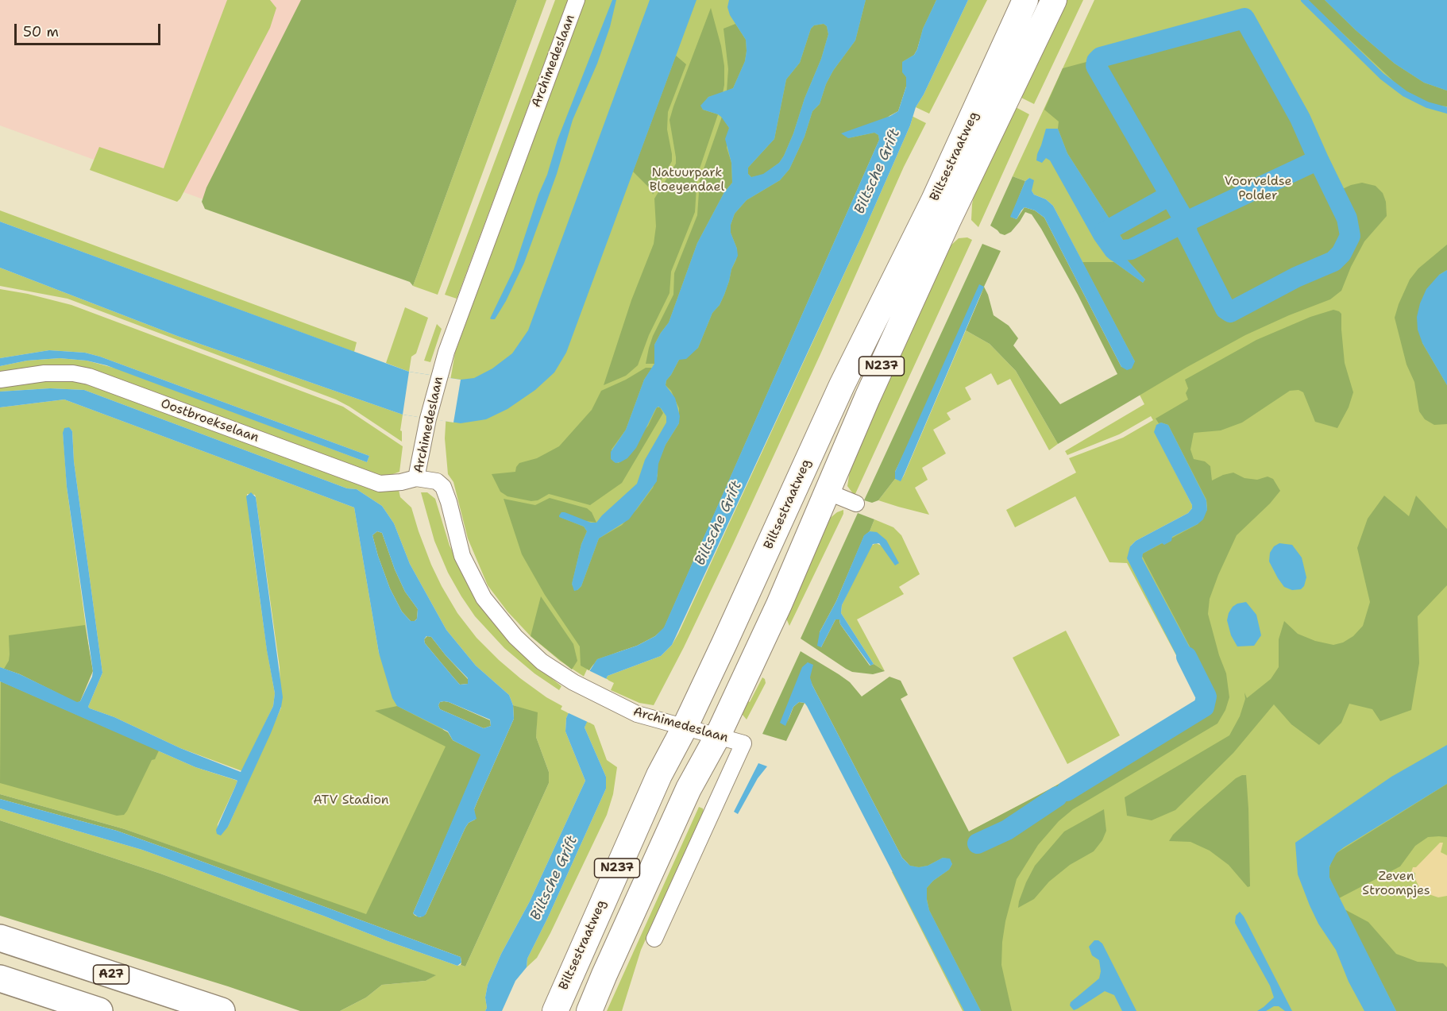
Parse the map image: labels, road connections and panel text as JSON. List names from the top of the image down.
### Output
{
  "streets": {
    "highway": ["A27"],
    "main road": ["Biltsestraatweg", "N237"],
    "street": ["Archimedeslaan", "Oostbroekselaan"]
  },
  "crossings": [
    ["Archimedeslaan", "Biltsestraatweg"],
    ["Archimedeslaan", "Oostbroekselaan"]
  ],
  "water": ["Biltsche Grift"],
  "parks": [
    "Natuurpark Bloeyendael",
    "Voorveldse Polder",
    "ATV Stadion",
    "Zeven Stroompjes"
  ],
  "scale_bar": "50 m"
}
